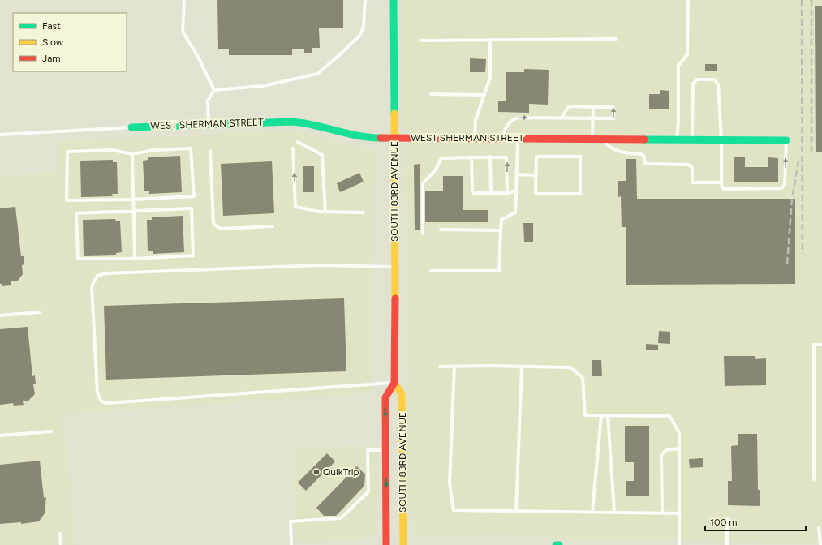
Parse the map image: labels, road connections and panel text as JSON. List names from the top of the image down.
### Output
{
  "streets": {
    "main road": ["WEST SHERMAN STREET", "SOUTH 83RD AVENUE"]
  },
  "crossings": [
    ["WEST SHERMAN STREET", "SOUTH 83RD AVENUE"]
  ],
  "places": ["QuikTrip"],
  "legend": ["Fast", "Slow", "Jam"],
  "scale_bar": "100 m"
}
